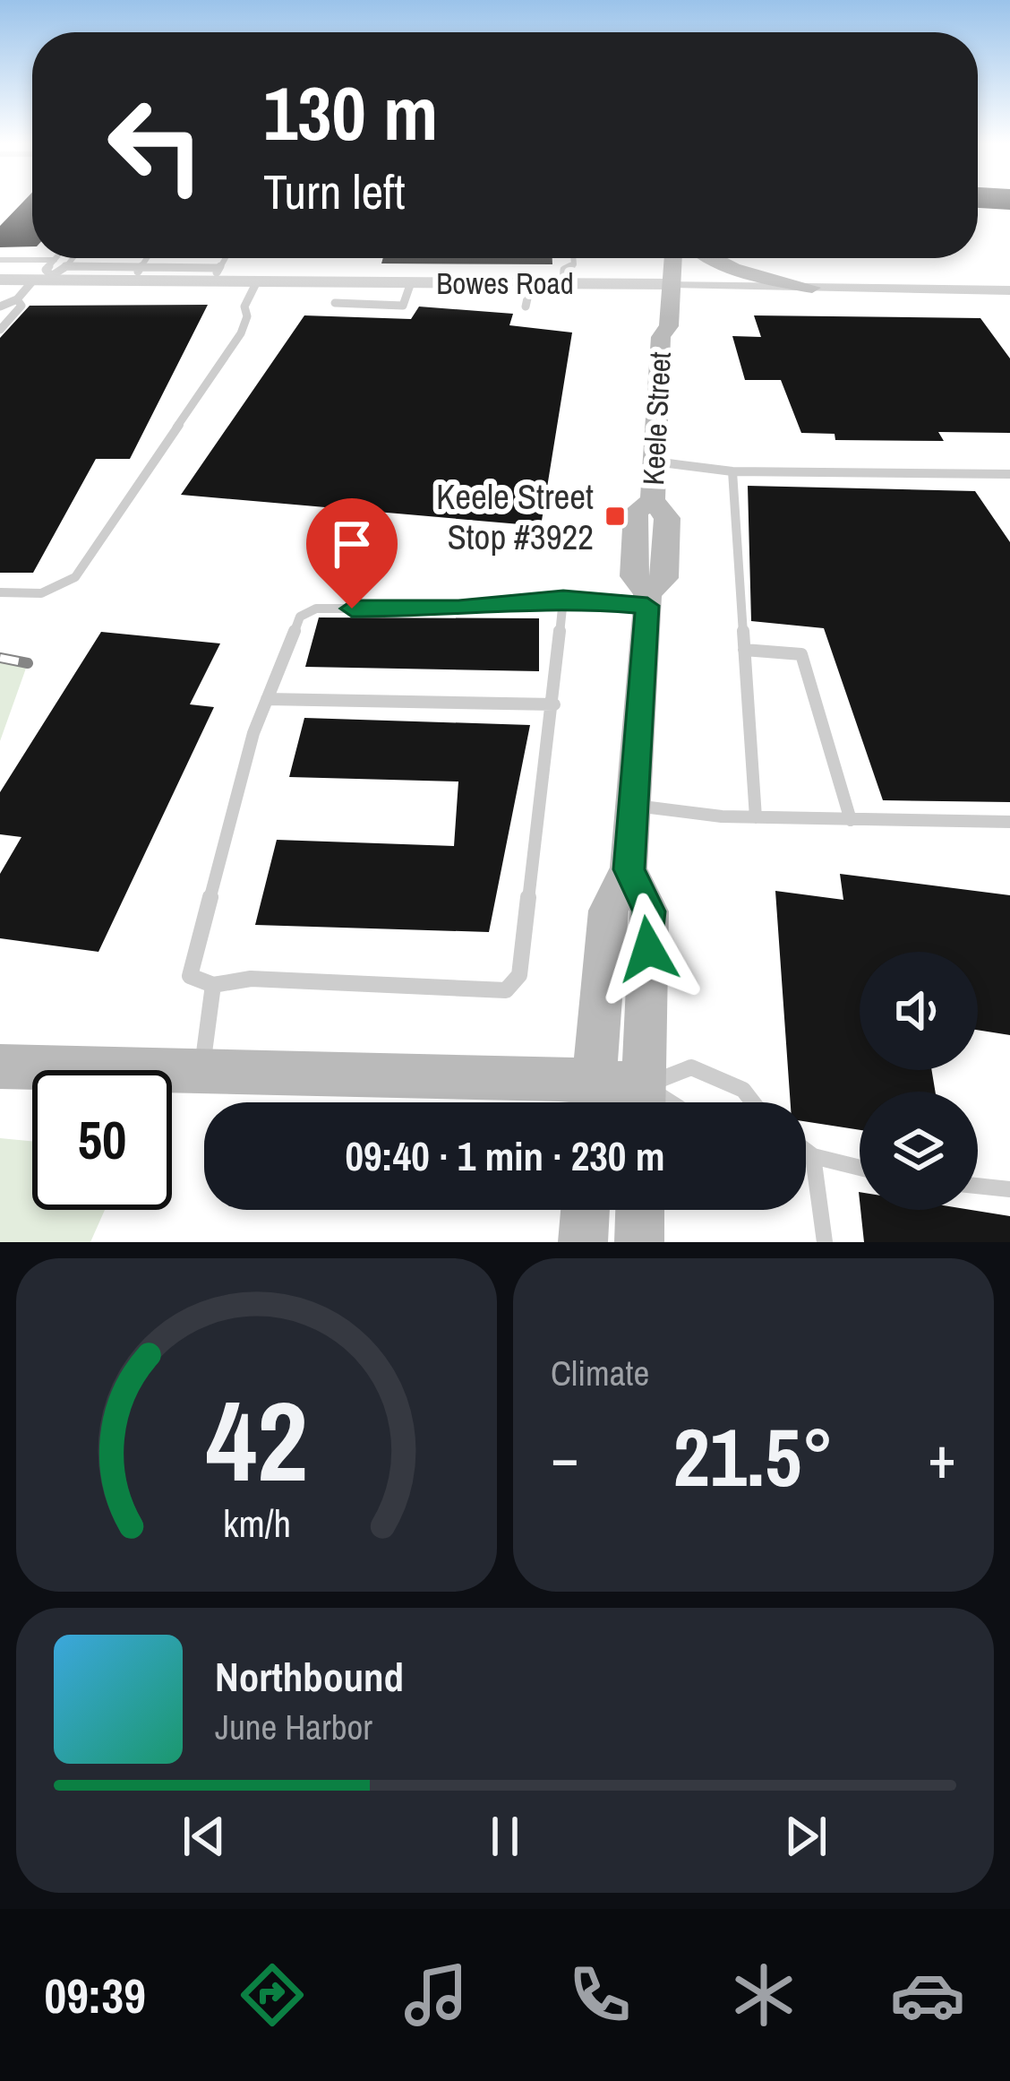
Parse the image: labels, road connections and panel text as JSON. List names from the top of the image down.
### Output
{
  "streets": {
    "main road": ["Keele Street"],
    "street": ["Bowes Road"]
  },
  "crossings": [
    ["Bowes Road", "Keele Street"]
  ],
  "places": {
    "transit": ["Keele Street Stop #3922"]
  },
  "page": {
    "turn": ["130 m", "Turn left"],
    "limit": "50",
    "trip": "09:40 · 1 min · 230 m",
    "tile": "Climate",
    "heat": ["−", "21.5°", "+"],
    "song": ["Northbound", "June Harbor"],
    "tabs": "09:39",
    "gauge": ["42", "km/h"]
  }
}
